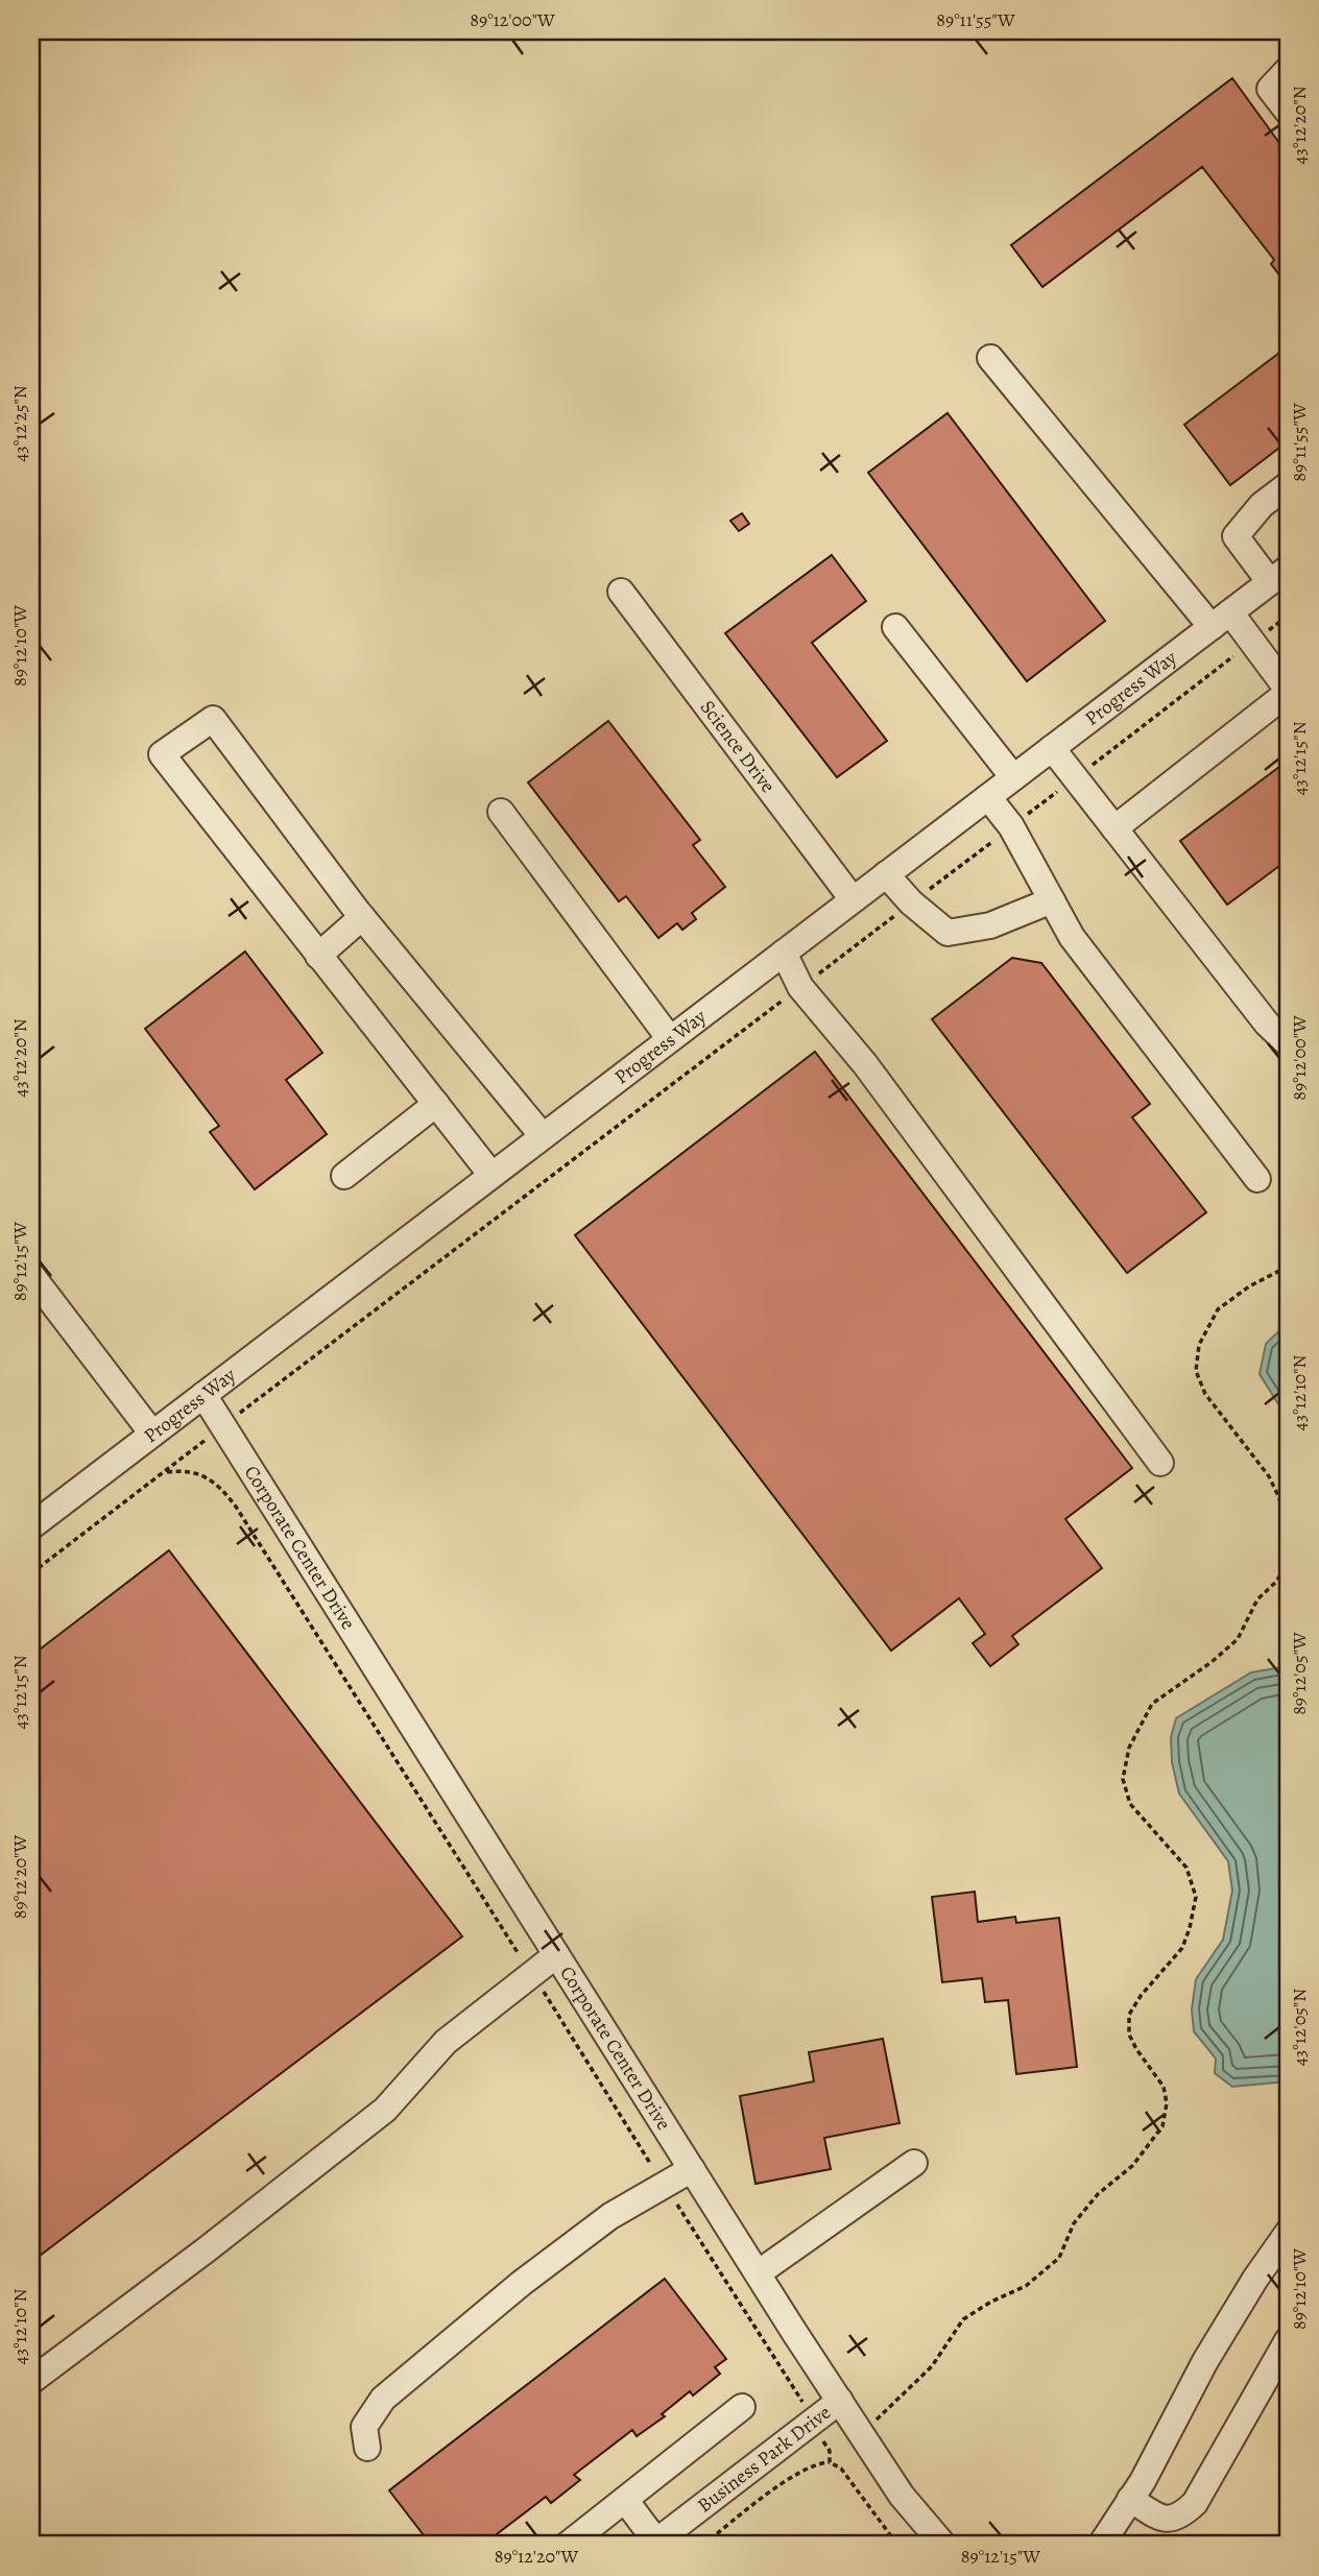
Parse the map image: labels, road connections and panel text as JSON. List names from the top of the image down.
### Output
{
  "streets": {
    "street": [
      "Progress Way",
      "Science Drive",
      "Corporate Center Drive",
      "Business Park Drive"
    ]
  },
  "crossings": [
    ["Progress Way", "Science Drive"],
    ["Progress Way", "Corporate Center Drive"],
    ["Corporate Center Drive", "Business Park Drive"]
  ],
  "coordinates": [
    "89°12'00\"W",
    "89°11'55\"W",
    "43°12'20\"N",
    "43°12'25\"N",
    "89°12'10\"W",
    "43°12'15\"N",
    "89°12'15\"W",
    "43°12'10\"N",
    "89°12'05\"W",
    "89°12'20\"W",
    "43°12'05\"N"
  ]
}
